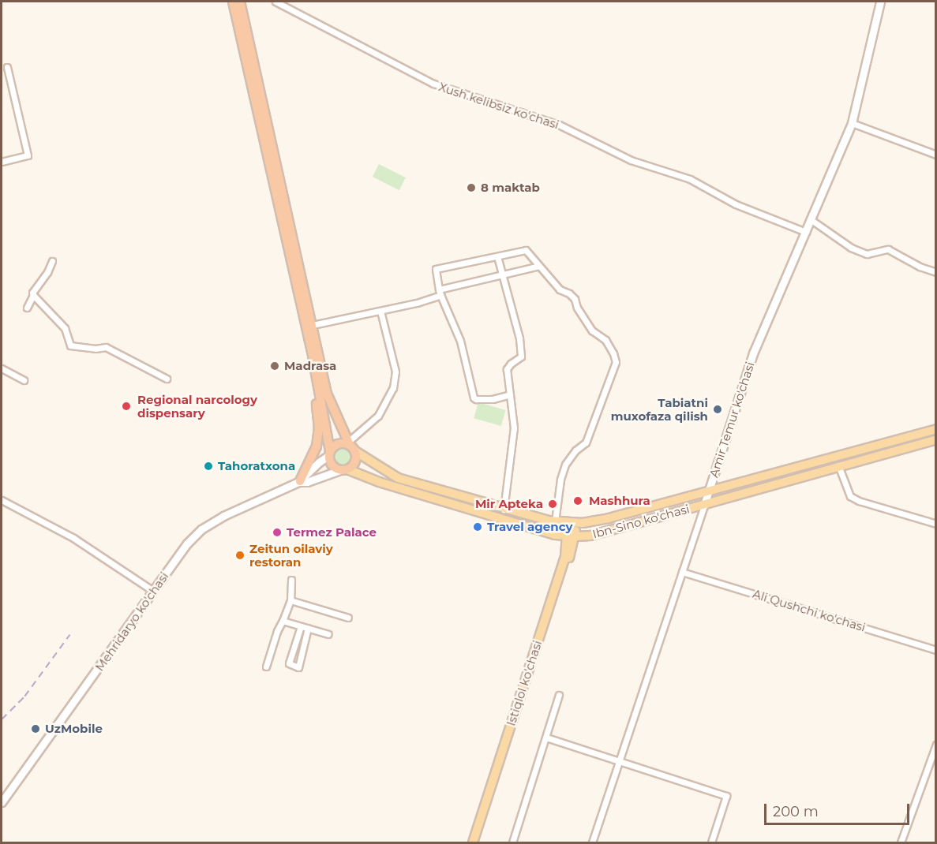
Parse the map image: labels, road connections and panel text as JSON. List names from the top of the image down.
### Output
{
  "streets": {
    "main road": [
      "Amir Temur ko'chasi",
      "Ibn-Sino ko'chasi",
      "Мehridaryo ko'chasi",
      "Istiqlol ko'chasi"
    ],
    "street": ["Xush kelibsiz ko'chasi", "Ali Qushchi ko'chasi"]
  },
  "crossings": [
    ["Xush kelibsiz ko'chasi", "Amir Temur ko'chasi"],
    ["Amir Temur ko'chasi", "Ibn-Sino ko'chasi"],
    ["Amir Temur ko'chasi", "Ali Qushchi ko'chasi"],
    ["Ibn-Sino ko'chasi", "Istiqlol ko'chasi"]
  ],
  "places": [
    "8 maktab",
    "Madrasa",
    "Regional narcology dispensary",
    "Tabiatni muxofaza qilish",
    "Tahoratxona",
    "Mashhura",
    "Mir Apteka",
    "Travel agency",
    "Termez Palace",
    "Zeitun oilaviy restoran",
    "UzMobile"
  ],
  "scale_bar": "200 m"
}
